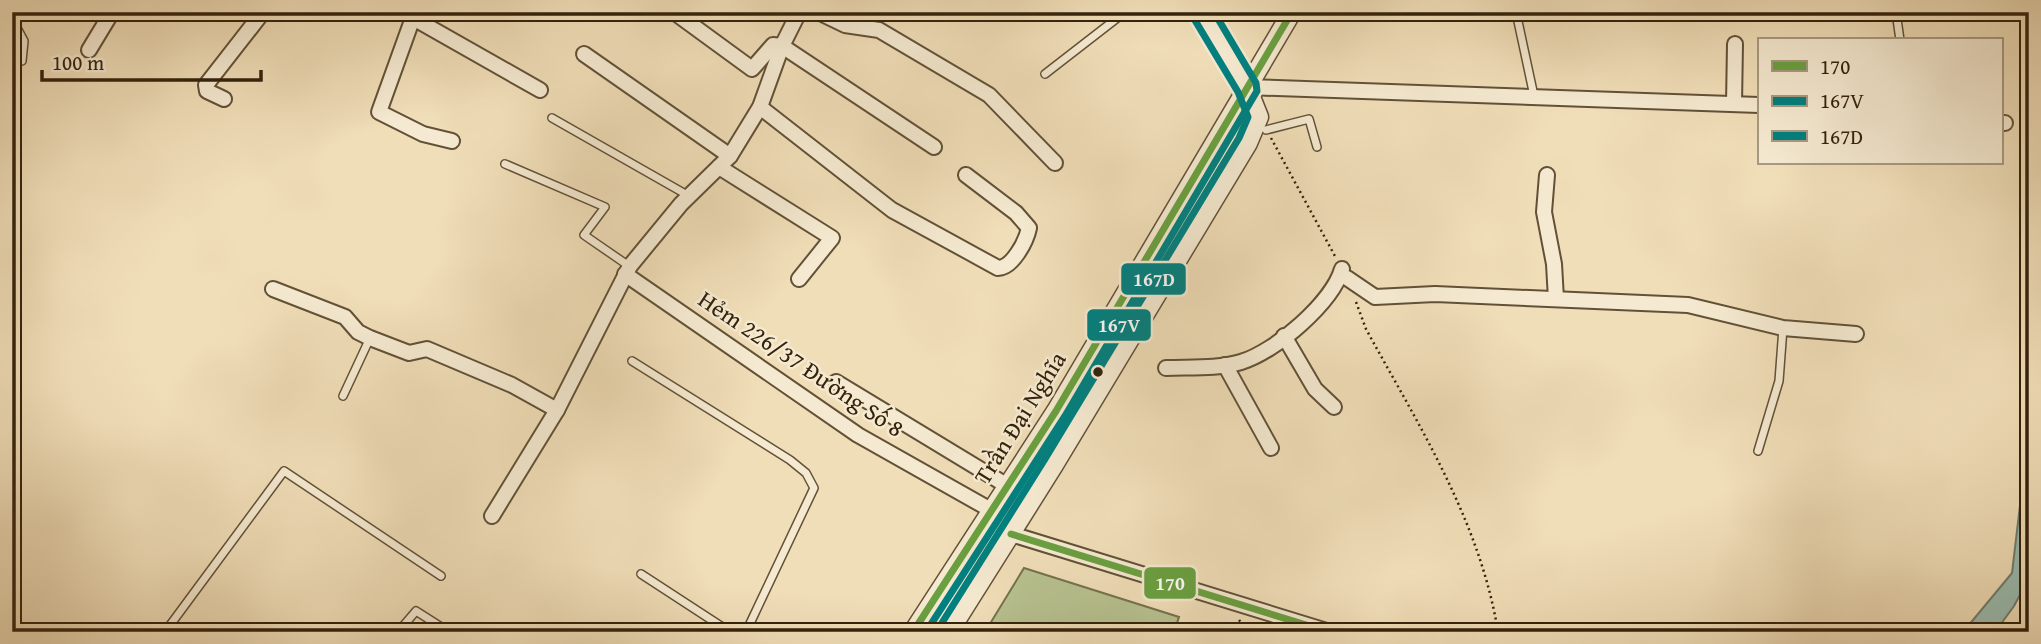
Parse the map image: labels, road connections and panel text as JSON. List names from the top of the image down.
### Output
{
  "streets": {
    "street": ["Hẻm 226/37 Đường Số 8", "Trần Đại Nghĩa"]
  },
  "crossings": [
    ["Hẻm 226/37 Đường Số 8", "Trần Đại Nghĩa"]
  ],
  "lines": ["transit line 170", "transit line 167V", "transit line 167D"],
  "legend": ["170", "167V", "167D"],
  "scale_bar": "100 m"
}
